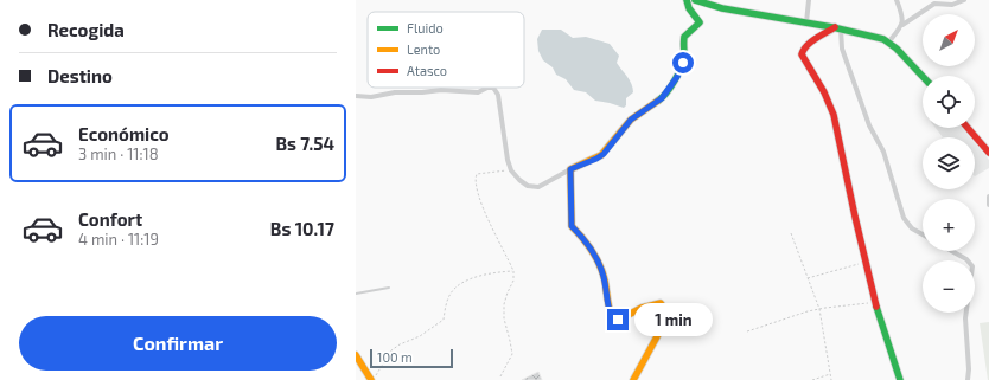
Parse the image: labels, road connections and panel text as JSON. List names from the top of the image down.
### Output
{
  "legend": ["Fluido", "Lento", "Atasco"],
  "scale_bar": "100 m",
  "north": "top right",
  "page": {
    "banner": ["Recogida", "Destino"],
    "map_buttons": ["+", "−"],
    "list": [
      {
        "name": "Económico",
        "note": "3 min · 11:18",
        "value": "Bs 7.54"
      },
      {
        "name": "Confort",
        "note": "4 min · 11:19",
        "value": "Bs 10.17"
      }
    ],
    "bubble": "1 min",
    "buttons": "Confirmar",
    "scale": "100 m"
  }
}
